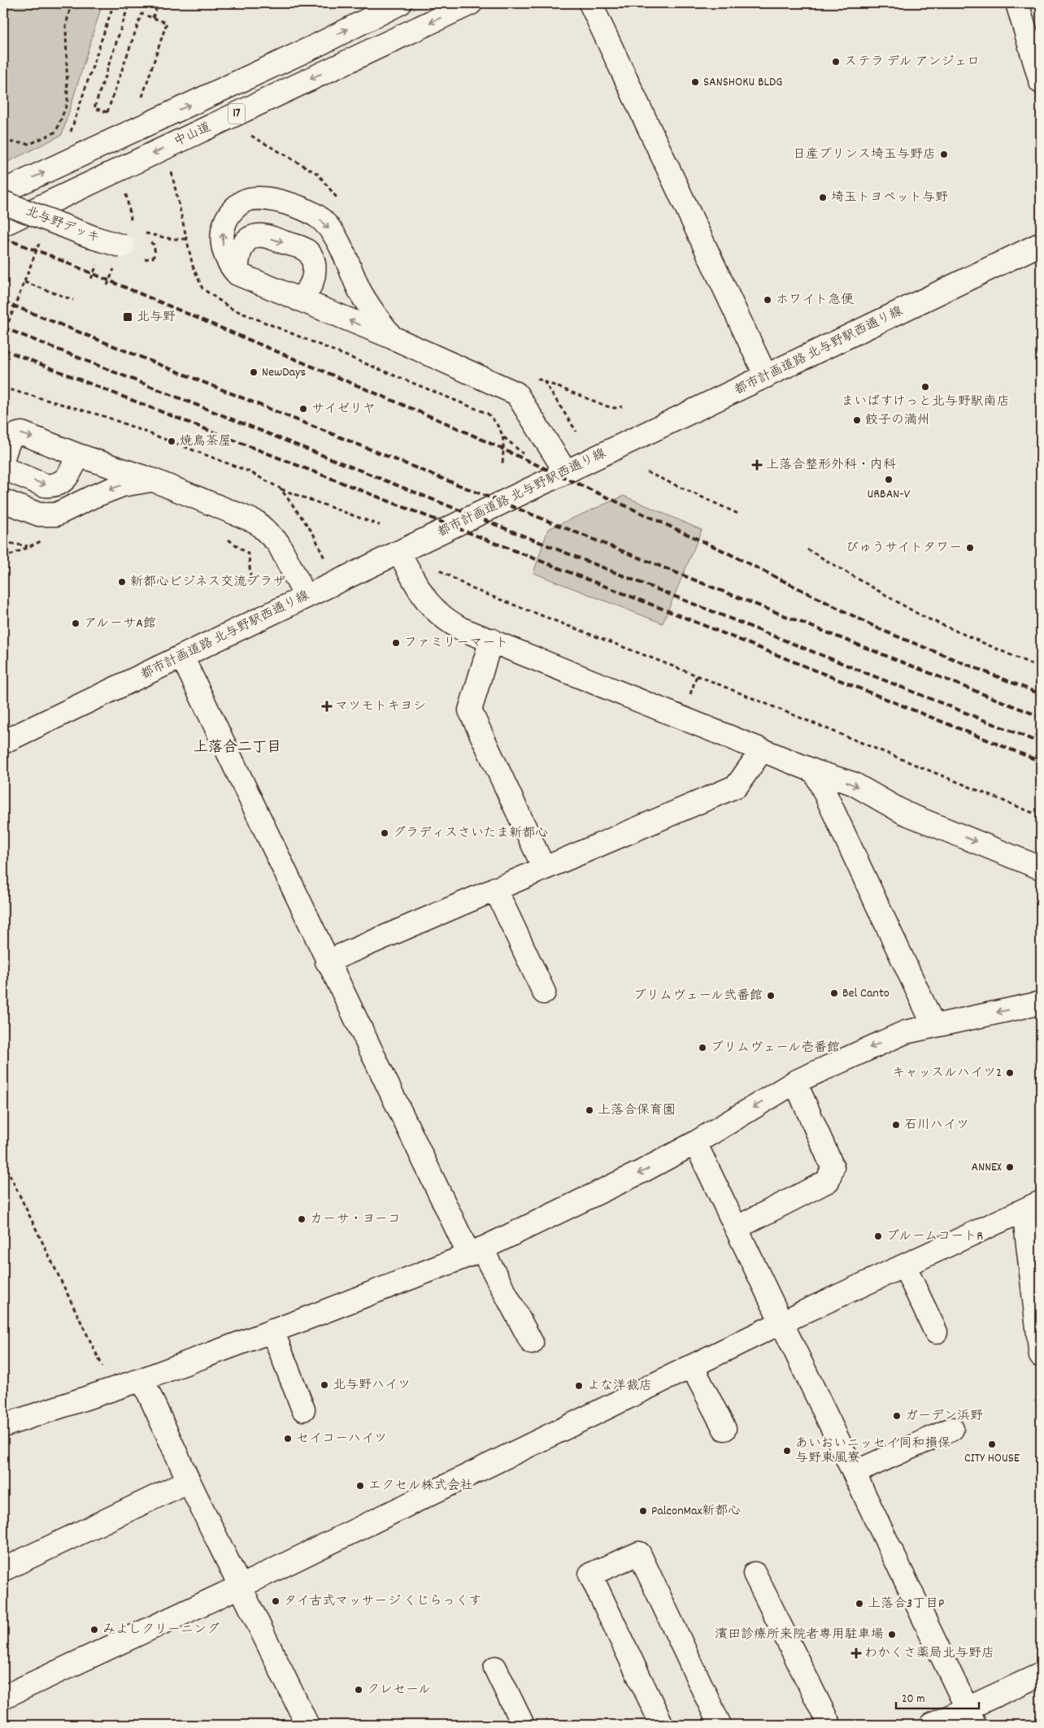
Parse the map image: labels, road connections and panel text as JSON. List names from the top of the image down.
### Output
{
  "streets": {
    "main road": [
      "17",
      "中山道",
      "北与野デッキ",
      "都市計画道路 北与野駅西通り線"
    ]
  },
  "districts": ["上落合二丁目"],
  "places": {
    "other": [
      "ステラ デル アンジェロ",
      "SANSHOKU BLDG",
      "日産プリンス埼玉与野店",
      "埼玉トヨペット与野",
      "ホワイト急便",
      "NewDays",
      "まいばすけっと北与野駅南店",
      "サイゼリヤ",
      "餃子の満州",
      "焼鳥茶屋",
      "URBAN-V",
      "びゅうサイトタワー",
      "新都心ビジネス交流プラザ",
      "アルーサA館",
      "ファミリーマート",
      "グラディスさいたま新都心",
      "Bel Canto",
      "プリムヴェール弐番館",
      "プリムヴェール壱番館",
      "キャッスルハイツ2",
      "上落合保育園",
      "石川ハイツ",
      "ANNEX",
      "カーサ・ヨーコ",
      "ブルームコートR",
      "北与野ハイツ",
      "よな洋裁店",
      "ガーデン浜野",
      "セイコーハイツ",
      "CITY HOUSE",
      "あいおいニッセイ同和損保 与野東風寮",
      "エクセル株式会社",
      "PalconMax新都心",
      "タイ古式マッサージ くじらっくす",
      "上落合3丁目P",
      "みよしクリーニング",
      "濱田診療所来院者専用駐車場",
      "クレセール"
    ],
    "transit": ["北与野"],
    "health": ["上落合整形外科・内科", "マツモトキヨシ", "わかくさ薬局北与野店"]
  },
  "scale_bar": "20 m"
}
